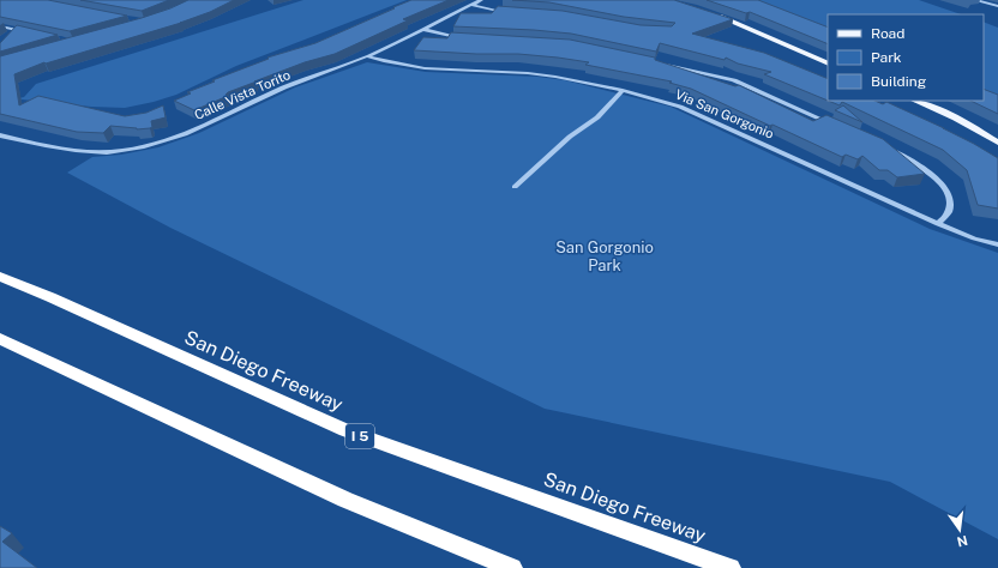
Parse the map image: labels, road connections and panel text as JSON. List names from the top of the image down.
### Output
{
  "streets": {
    "highway": ["San Diego Freeway", "I 5"],
    "street": ["Calle Vista Torito", "Via San Gorgonio"]
  },
  "crossings": [
    ["Calle Vista Torito", "Via San Gorgonio"]
  ],
  "parks": ["San Gorgonio Park"],
  "legend": ["Road", "Park", "Building"],
  "north": "bottom"
}
